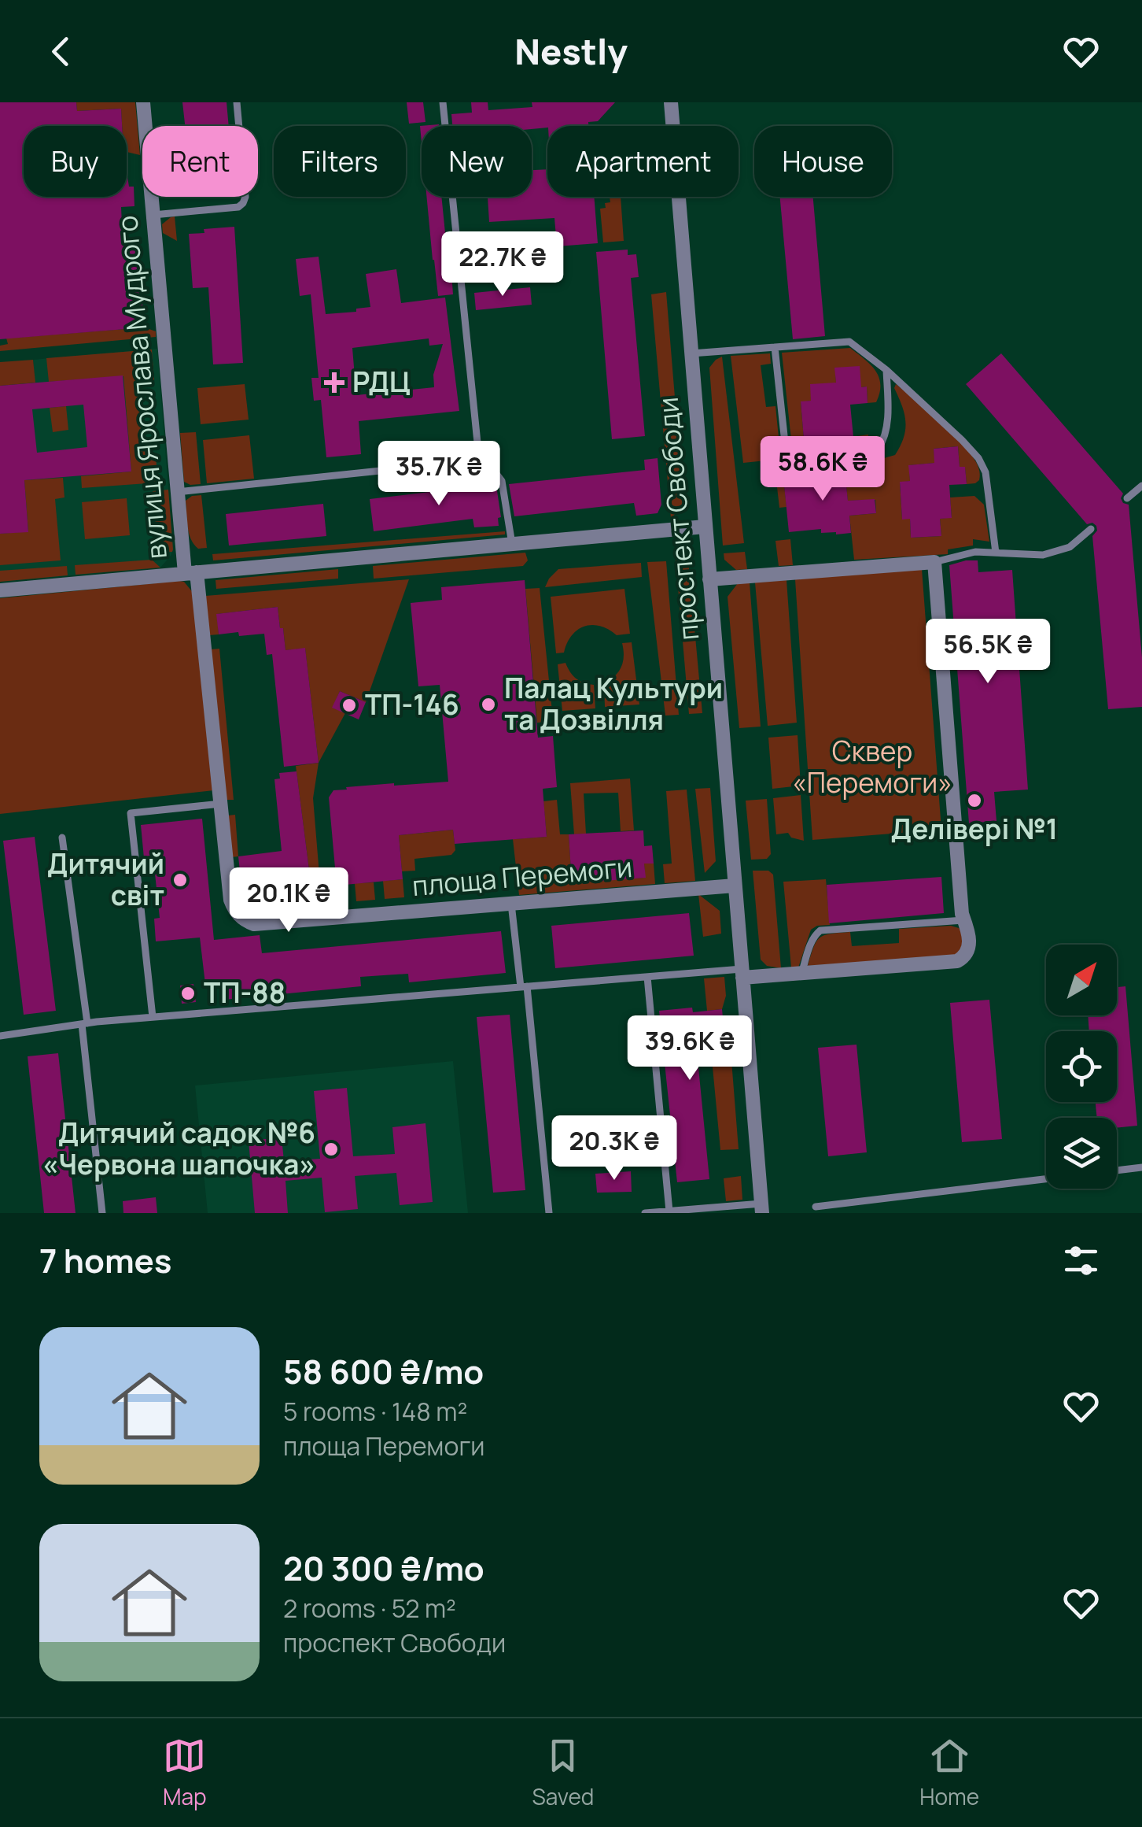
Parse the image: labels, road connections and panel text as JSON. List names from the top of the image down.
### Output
{
  "streets": {
    "street": ["вулиця Ярослава Мудрого", "проспект Свободи", "площа Перемоги"]
  },
  "crossings": [
    ["вулиця Ярослава Мудрого", "площа Перемоги"],
    ["проспект Свободи", "площа Перемоги"]
  ],
  "parks": ["Сквер «Перемоги»"],
  "places": {
    "health": ["РДЦ"],
    "other": [
      "Палац Культури та Дозвілля",
      "ТП-146",
      "Делівері №1",
      "Дитячий світ",
      "ТП-88",
      "Дитячий садок №6 «Червона шапочка»"
    ]
  },
  "north": "top right",
  "page": {
    "header": "Nestly",
    "chip": [
      "Buy",
      "Rent",
      "Filters",
      "New",
      "Apartment",
      "House"
    ],
    "price": [
      "22.7K ₴",
      "58.6K ₴",
      "35.7K ₴",
      "56.5K ₴",
      "20.1K ₴",
      "39.6K ₴",
      "20.3K ₴"
    ],
    "heading": "7 homes",
    "list": [
      {
        "name": "58 600 ₴/mo",
        "note": "5 rooms · 148 m² · площа Перемоги"
      },
      {
        "name": "20 300 ₴/mo",
        "note": "2 rooms · 52 m² · проспект Свободи"
      }
    ],
    "tabs": ["Map", "Saved", "Home"]
  }
}
